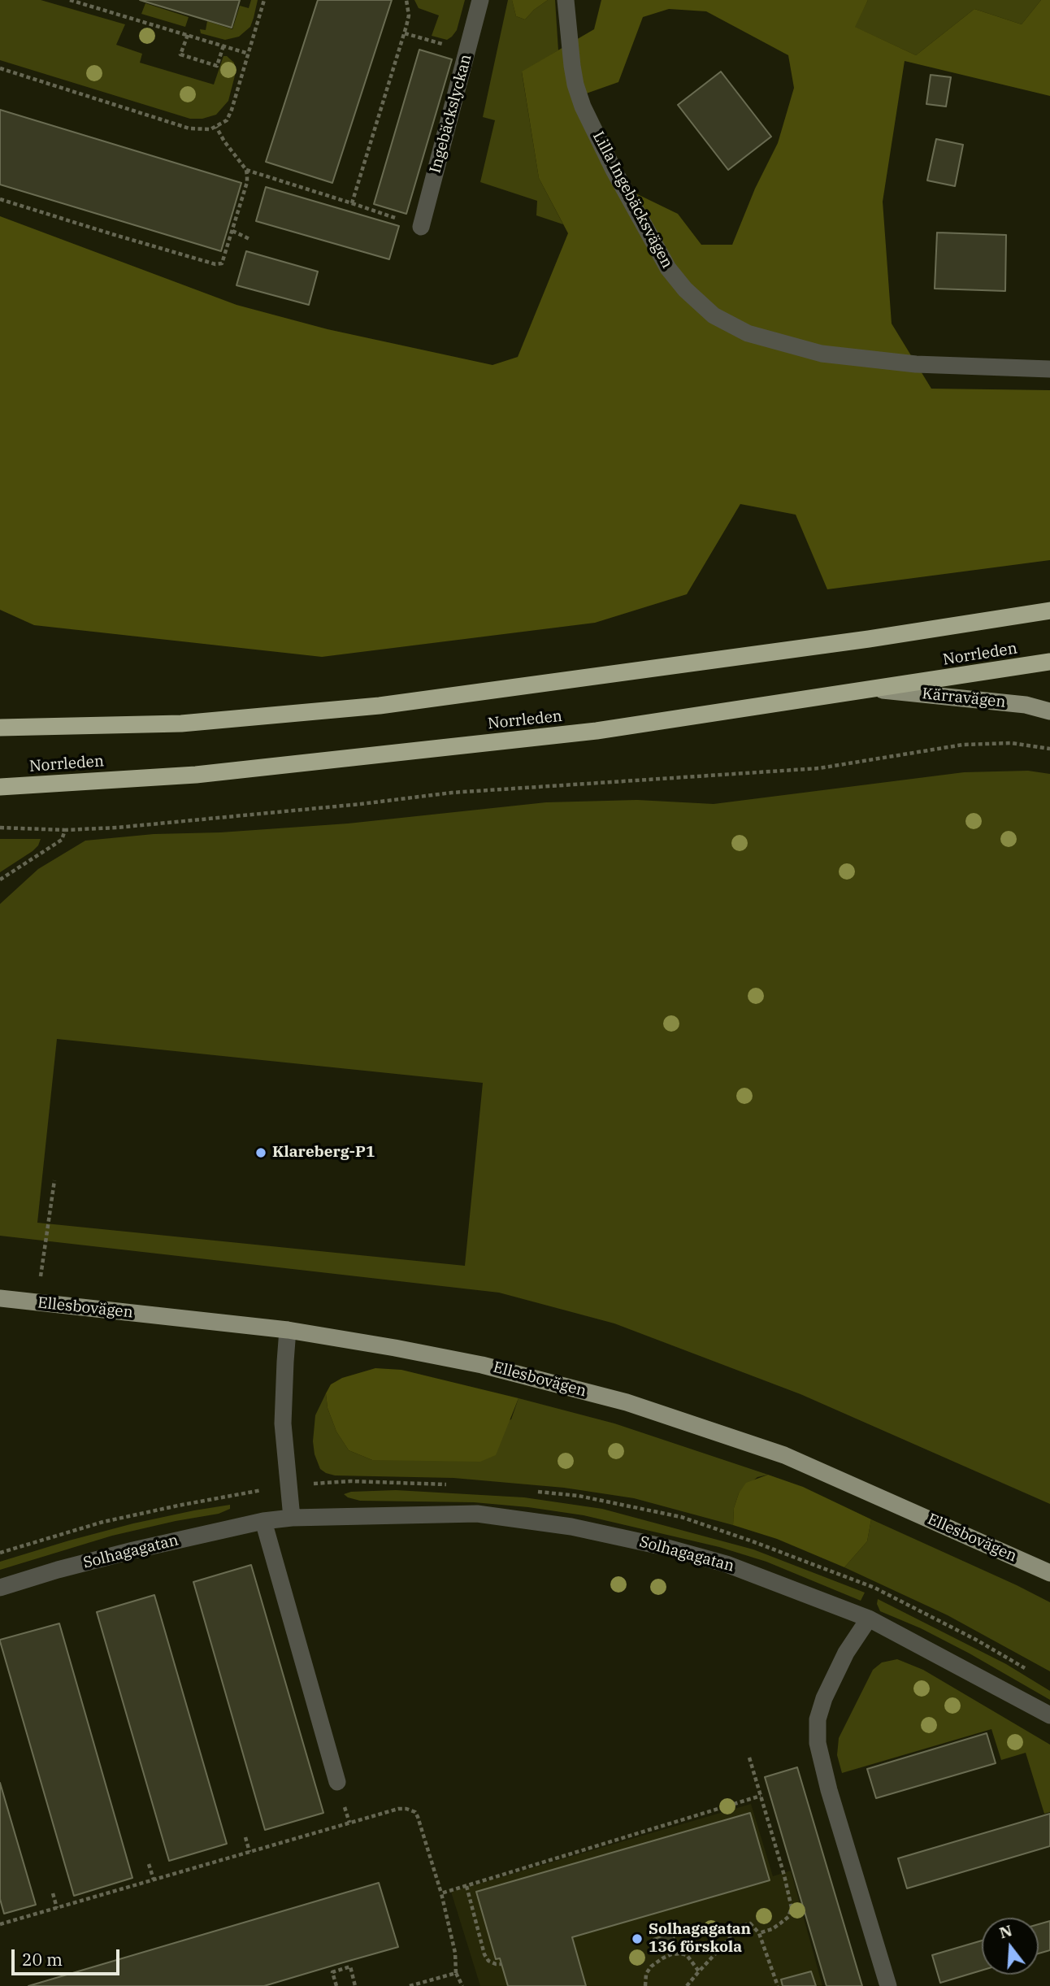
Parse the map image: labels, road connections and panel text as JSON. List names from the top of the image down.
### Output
{
  "streets": {
    "highway": ["Norrleden"],
    "main road": ["Kärravägen", "Ellesbovägen"],
    "street": ["Ingebäckslyckan", "Lilla Ingebäcksvägen", "Solhagagatan"]
  },
  "crossings": [
    ["Norrleden", "Kärravägen"]
  ],
  "places": ["Klareberg-P1", "Solhagagatan 136 förskola"],
  "scale_bar": "20 m",
  "north": "top"
}
